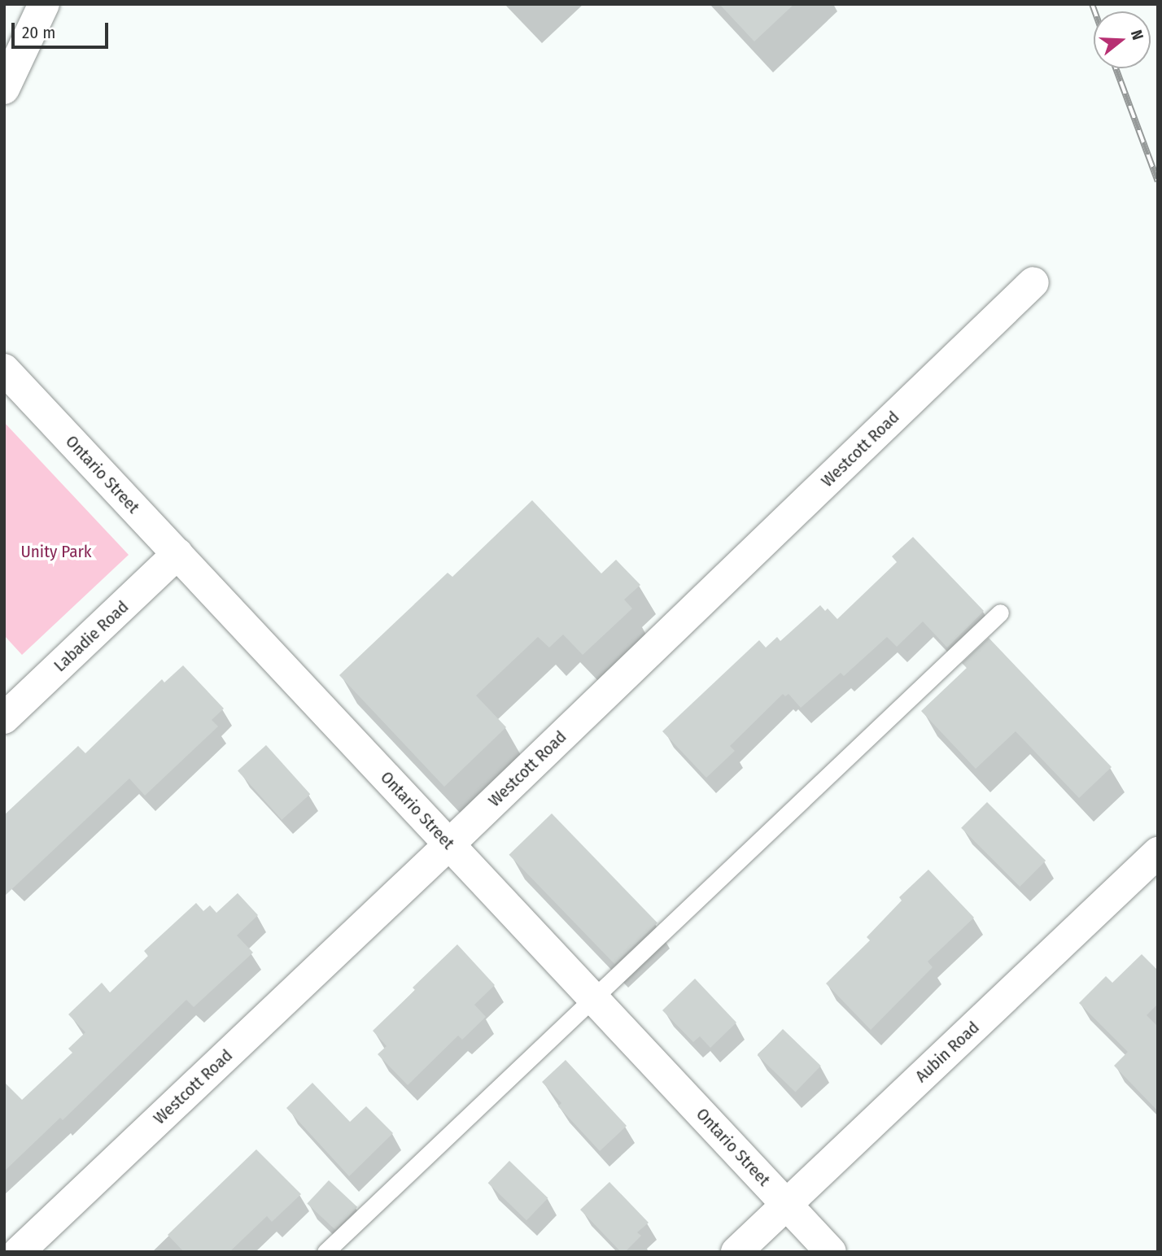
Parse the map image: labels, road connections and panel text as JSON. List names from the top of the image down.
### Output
{
  "streets": {
    "street": [
      "Westcott Road",
      "Ontario Street",
      "Labadie Road",
      "Aubin Road"
    ]
  },
  "crossings": [
    ["Westcott Road", "Ontario Street"],
    ["Ontario Street", "Labadie Road"],
    ["Ontario Street", "Aubin Road"]
  ],
  "parks": ["Unity Park"],
  "scale_bar": "20 m",
  "north": "right"
}
